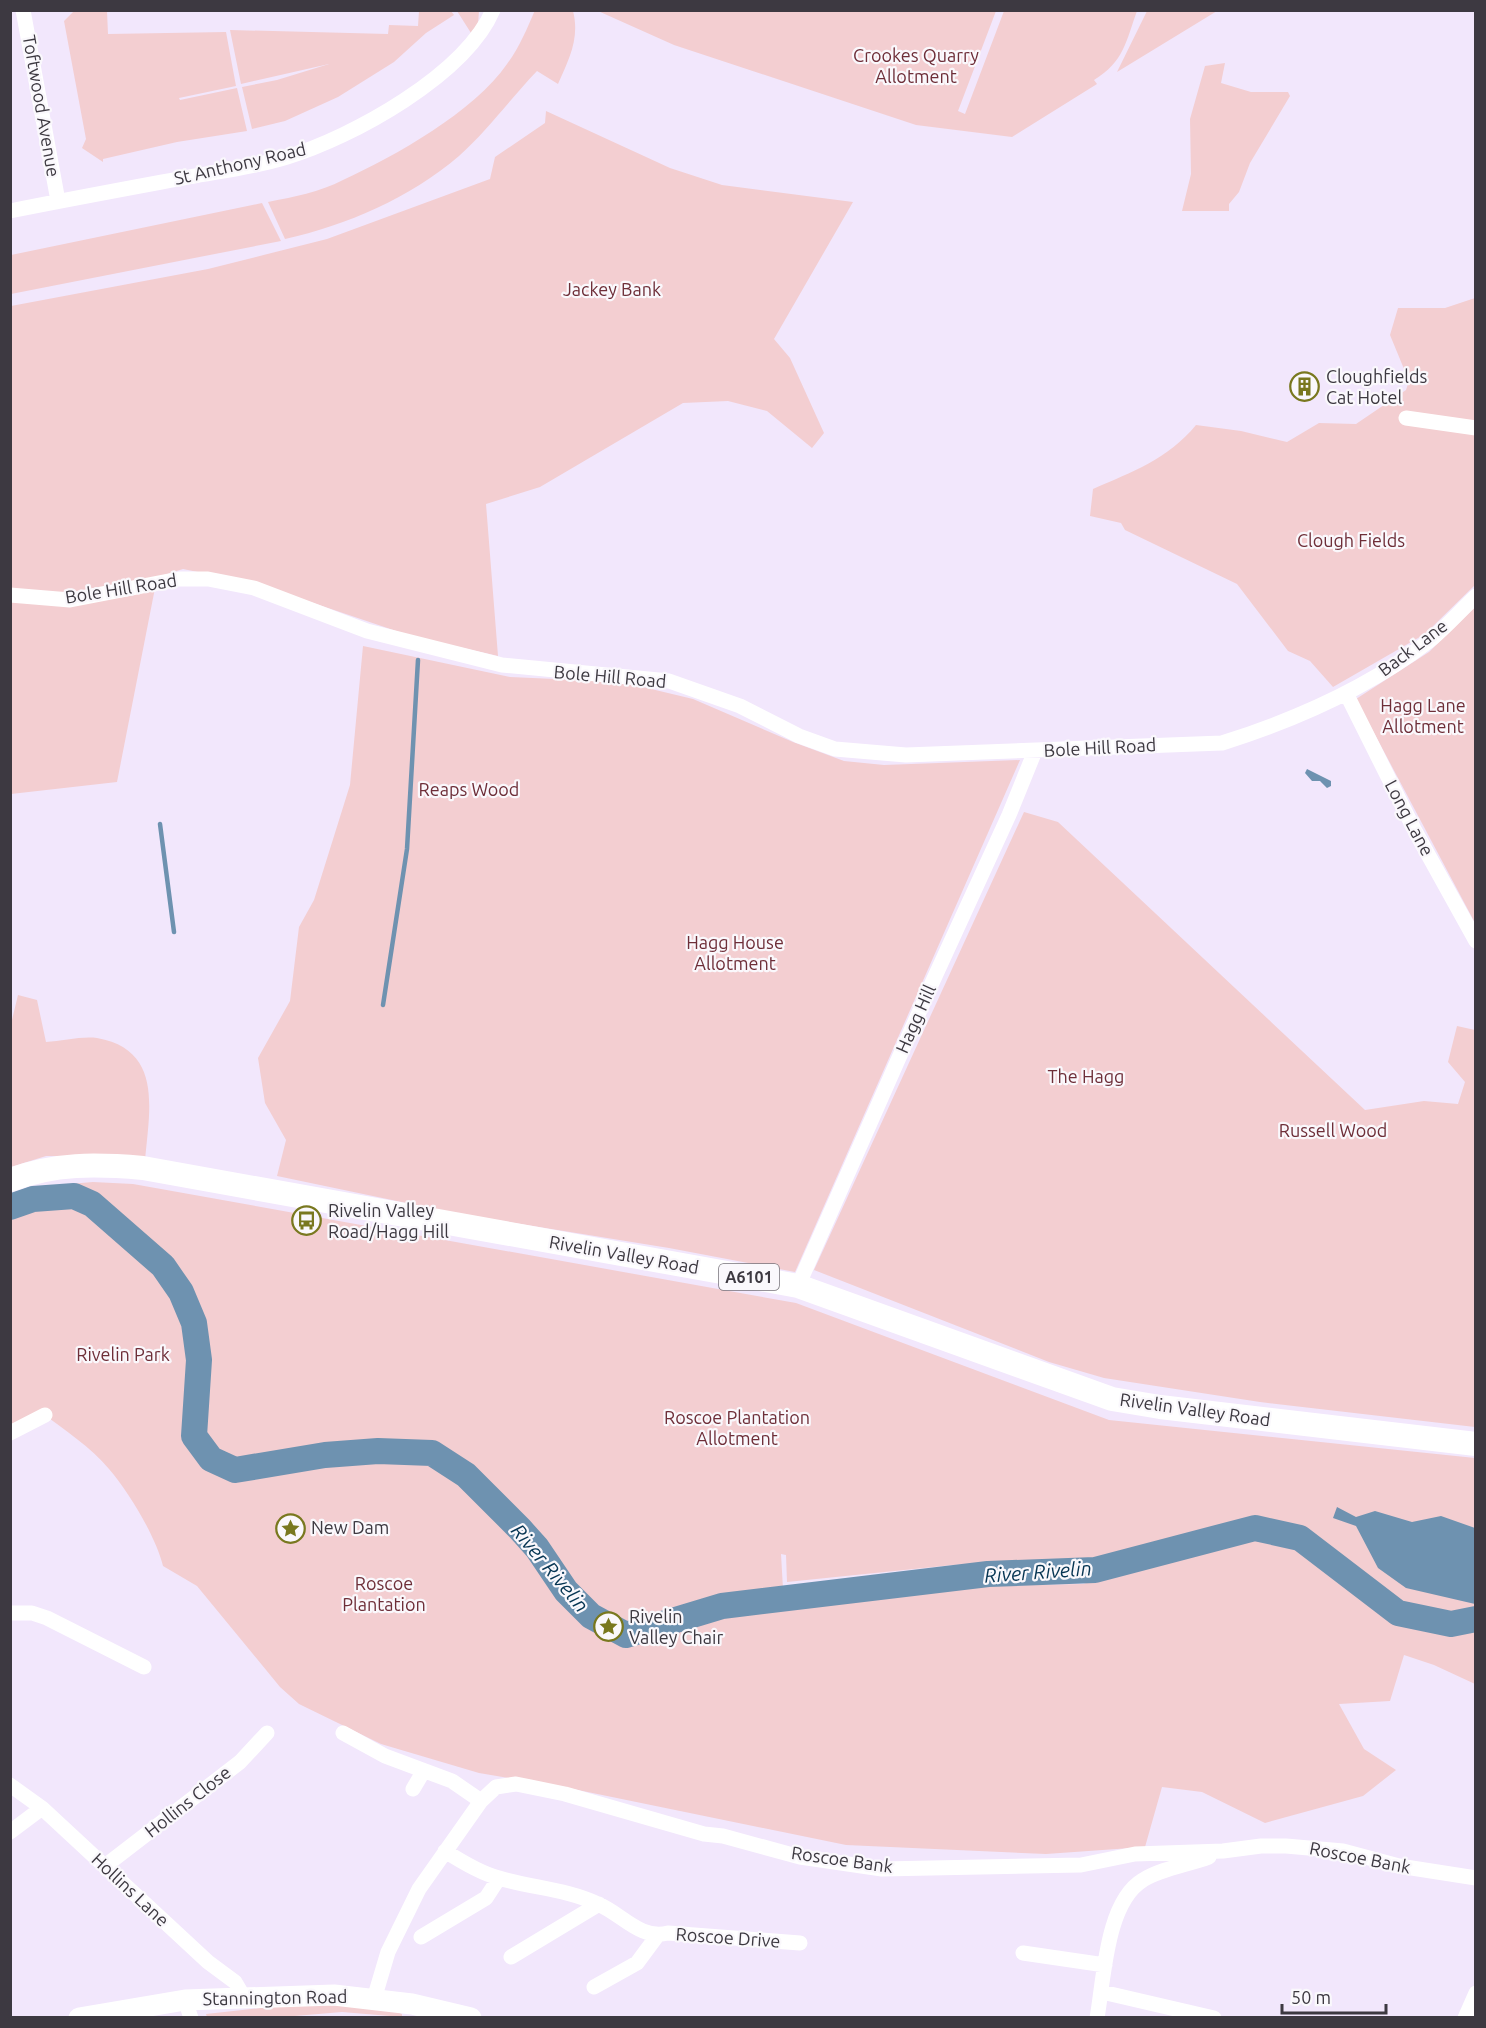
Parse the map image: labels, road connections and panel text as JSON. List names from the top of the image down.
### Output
{
  "streets": {
    "main road": ["Rivelin Valley Road", "A6101", "Stannington Road"],
    "street": [
      "Toftwood Avenue",
      "St Anthony Road",
      "Bole Hill Road",
      "Back Lane",
      "Long Lane",
      "Hagg Hill",
      "Hollins Close",
      "Roscoe Bank",
      "Hollins Lane",
      "Roscoe Drive"
    ]
  },
  "crossings": [
    ["Toftwood Avenue", "St Anthony Road"],
    ["Bole Hill Road", "Back Lane"],
    ["Bole Hill Road", "Long Lane"],
    ["Bole Hill Road", "Hagg Hill"],
    ["Back Lane", "Long Lane"],
    ["Hagg Hill", "Rivelin Valley Road"],
    ["Hollins Close", "Hollins Lane"],
    ["Roscoe Bank", "Roscoe Drive"],
    ["Roscoe Bank", "Stannington Road"],
    ["Hollins Lane", "Stannington Road"]
  ],
  "water": ["River Rivelin"],
  "parks": [
    "Crookes Quarry Allotment",
    "Jackey Bank",
    "Clough Fields",
    "Hagg Lane Allotment",
    "Reaps Wood",
    "Hagg House Allotment",
    "The Hagg",
    "Russell Wood",
    "Rivelin Park",
    "Roscoe Plantation Allotment",
    "Roscoe Plantation"
  ],
  "places": {
    "building": ["Cloughfields Cat Hotel"],
    "bus stop": ["Rivelin Valley Road/Hagg Hill"],
    "place": ["New Dam", "Rivelin Valley Chair"]
  },
  "scale_bar": "50 m"
}
